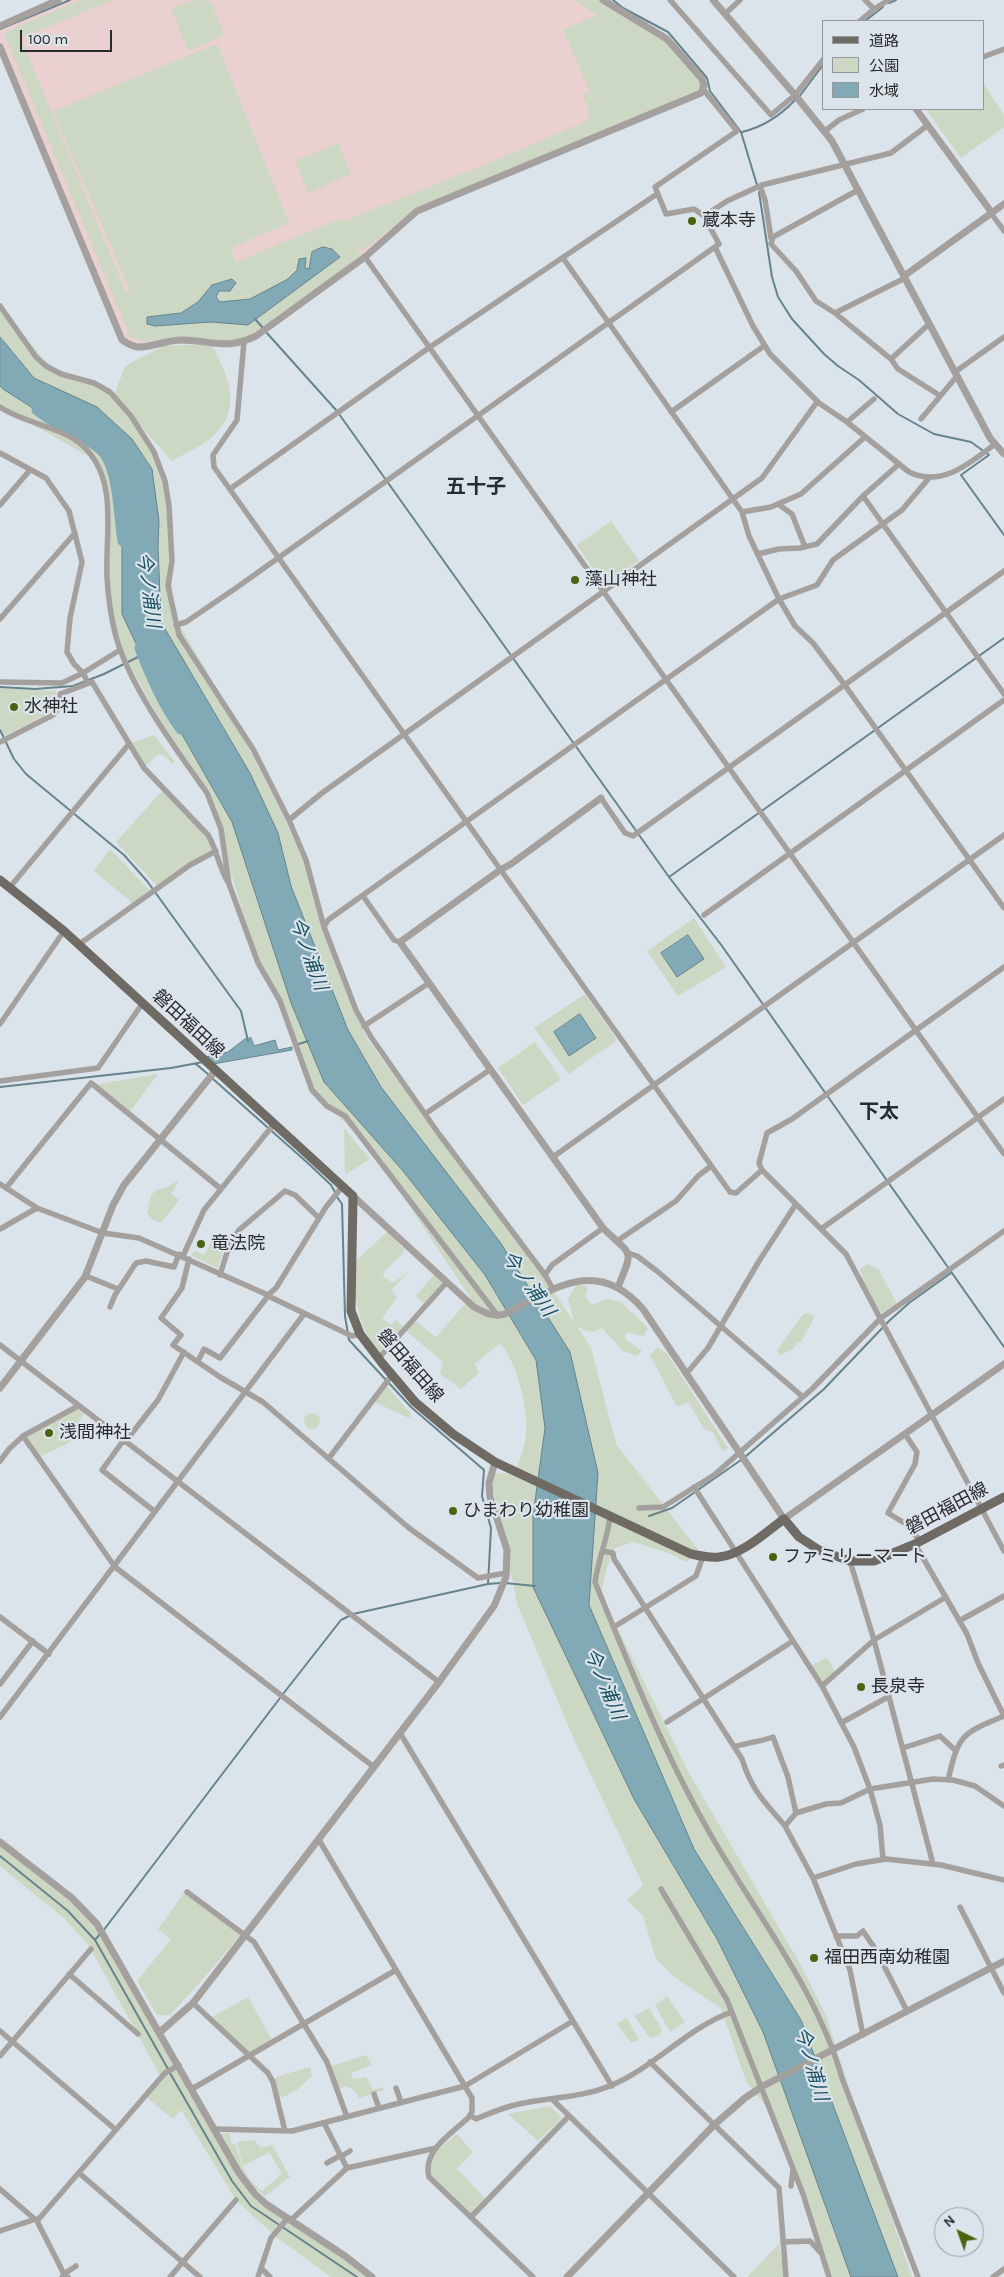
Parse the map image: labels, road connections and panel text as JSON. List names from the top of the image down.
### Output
{
  "streets": {
    "main road": ["磐田福田線"]
  },
  "districts": ["五十子", "下太"],
  "water": ["今ノ浦川"],
  "places": [
    "蔵本寺",
    "藻山神社",
    "水神社",
    "竜法院",
    "浅間神社",
    "ひまわり幼稚園",
    "ファミリーマート",
    "長泉寺",
    "福田西南幼稚園"
  ],
  "legend": ["道路", "公園", "水域"],
  "scale_bar": "100 m",
  "north": "top left"
}
